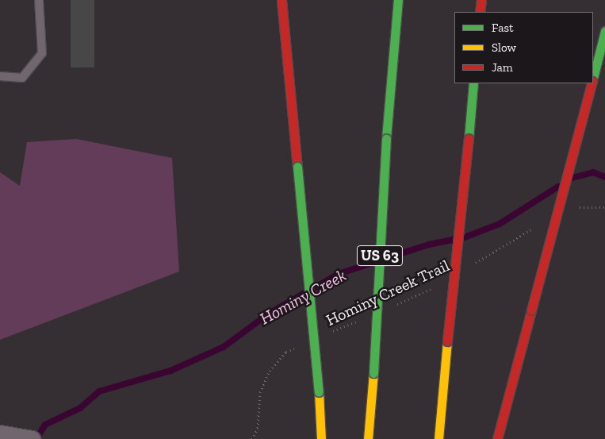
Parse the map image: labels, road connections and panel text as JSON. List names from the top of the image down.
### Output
{
  "streets": {
    "highway": ["US 63"],
    "path": ["Hominy Creek Trail"]
  },
  "water": ["Hominy Creek"],
  "legend": ["Fast", "Slow", "Jam"]
}
